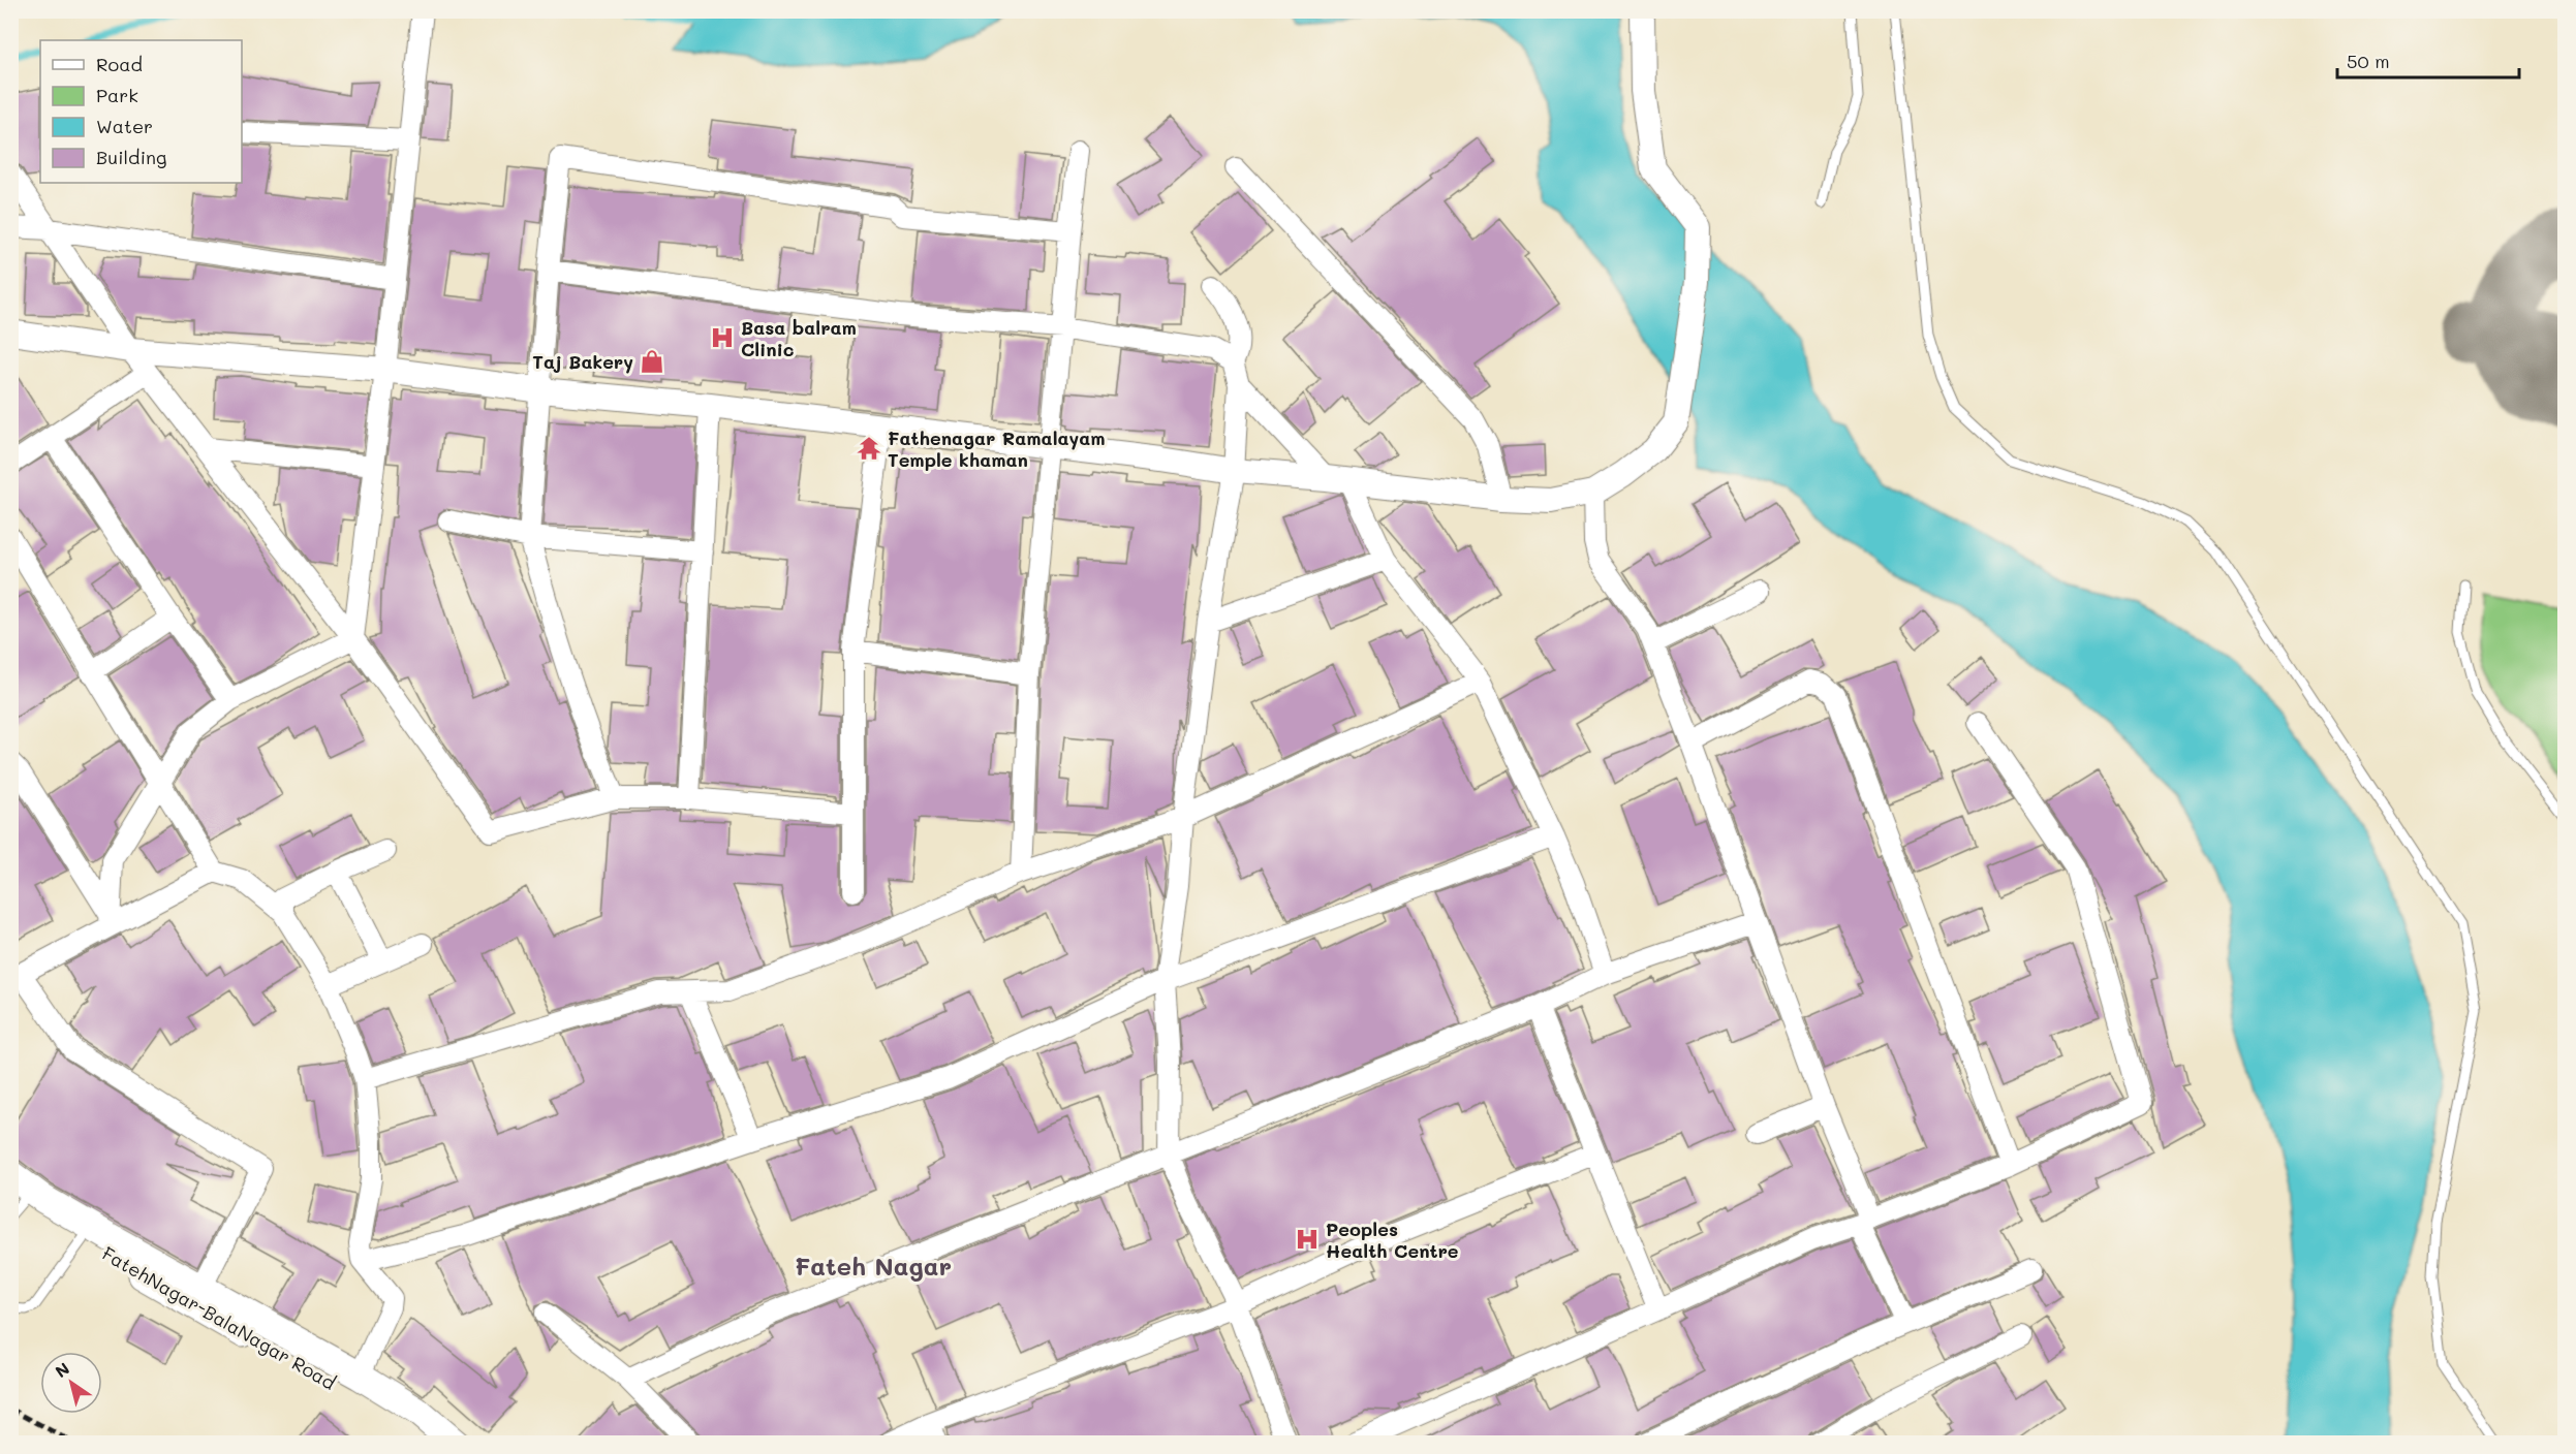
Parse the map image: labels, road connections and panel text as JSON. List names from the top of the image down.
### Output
{
  "streets": {
    "main road": ["FatehNagar-BalaNagar Road"]
  },
  "districts": ["Fateh Nagar"],
  "places": {
    "hospital": ["Basa balram Clinic", "Peoples Health Centre"],
    "shop": ["Taj Bakery"],
    "temple": ["Fathenagar Ramalayam Temple khaman"]
  },
  "legend": [
    "Road",
    "Park",
    "Water",
    "Building"
  ],
  "scale_bar": "50 m",
  "north": "top left"
}
